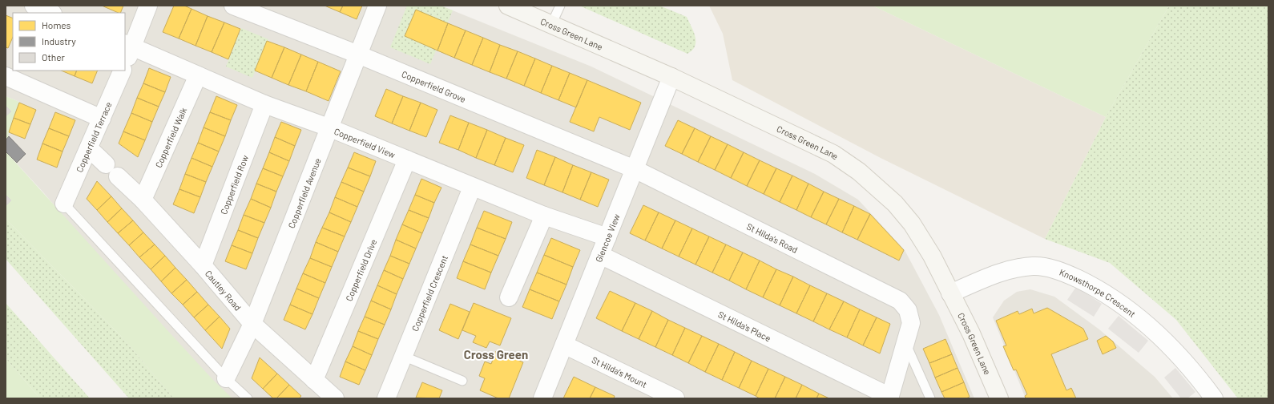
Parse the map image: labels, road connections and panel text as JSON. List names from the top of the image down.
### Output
{
  "streets": {
    "street": [
      "Cross Green Lane",
      "Copperfield Grove",
      "Copperfield Terrace",
      "Copperfield Walk",
      "Copperfield View",
      "Copperfield Row",
      "Copperfield Avenue",
      "Glencoe View",
      "St Hilda's Road",
      "Copperfield Drive",
      "Cautley Road",
      "Copperfield Crescent",
      "Knowsthorpe Crescent",
      "St Hilda's Place",
      "St Hilda's Mount"
    ]
  },
  "crossings": [
    ["Cross Green Lane", "Glencoe View"],
    ["Cross Green Lane", "Knowsthorpe Crescent"],
    ["Copperfield Grove", "Copperfield Avenue"],
    ["Copperfield Grove", "Glencoe View"],
    ["Copperfield Grove", "St Hilda's Road"],
    ["Copperfield Terrace", "Cautley Road"],
    ["Copperfield Walk", "Copperfield View"],
    ["Copperfield Walk", "Cautley Road"],
    ["Copperfield View", "Copperfield Row"],
    ["Copperfield View", "Copperfield Avenue"],
    ["Copperfield View", "Glencoe View"],
    ["Copperfield View", "Copperfield Drive"],
    ["Copperfield View", "Copperfield Crescent"],
    ["Copperfield Row", "Cautley Road"],
    ["Copperfield Avenue", "Cautley Road"],
    ["Glencoe View", "St Hilda's Road"],
    ["Glencoe View", "St Hilda's Place"],
    ["Glencoe View", "St Hilda's Mount"],
    ["Copperfield Drive", "Cautley Road"]
  ],
  "districts": ["Cross Green"],
  "legend": ["Homes", "Industry", "Other"]
}
